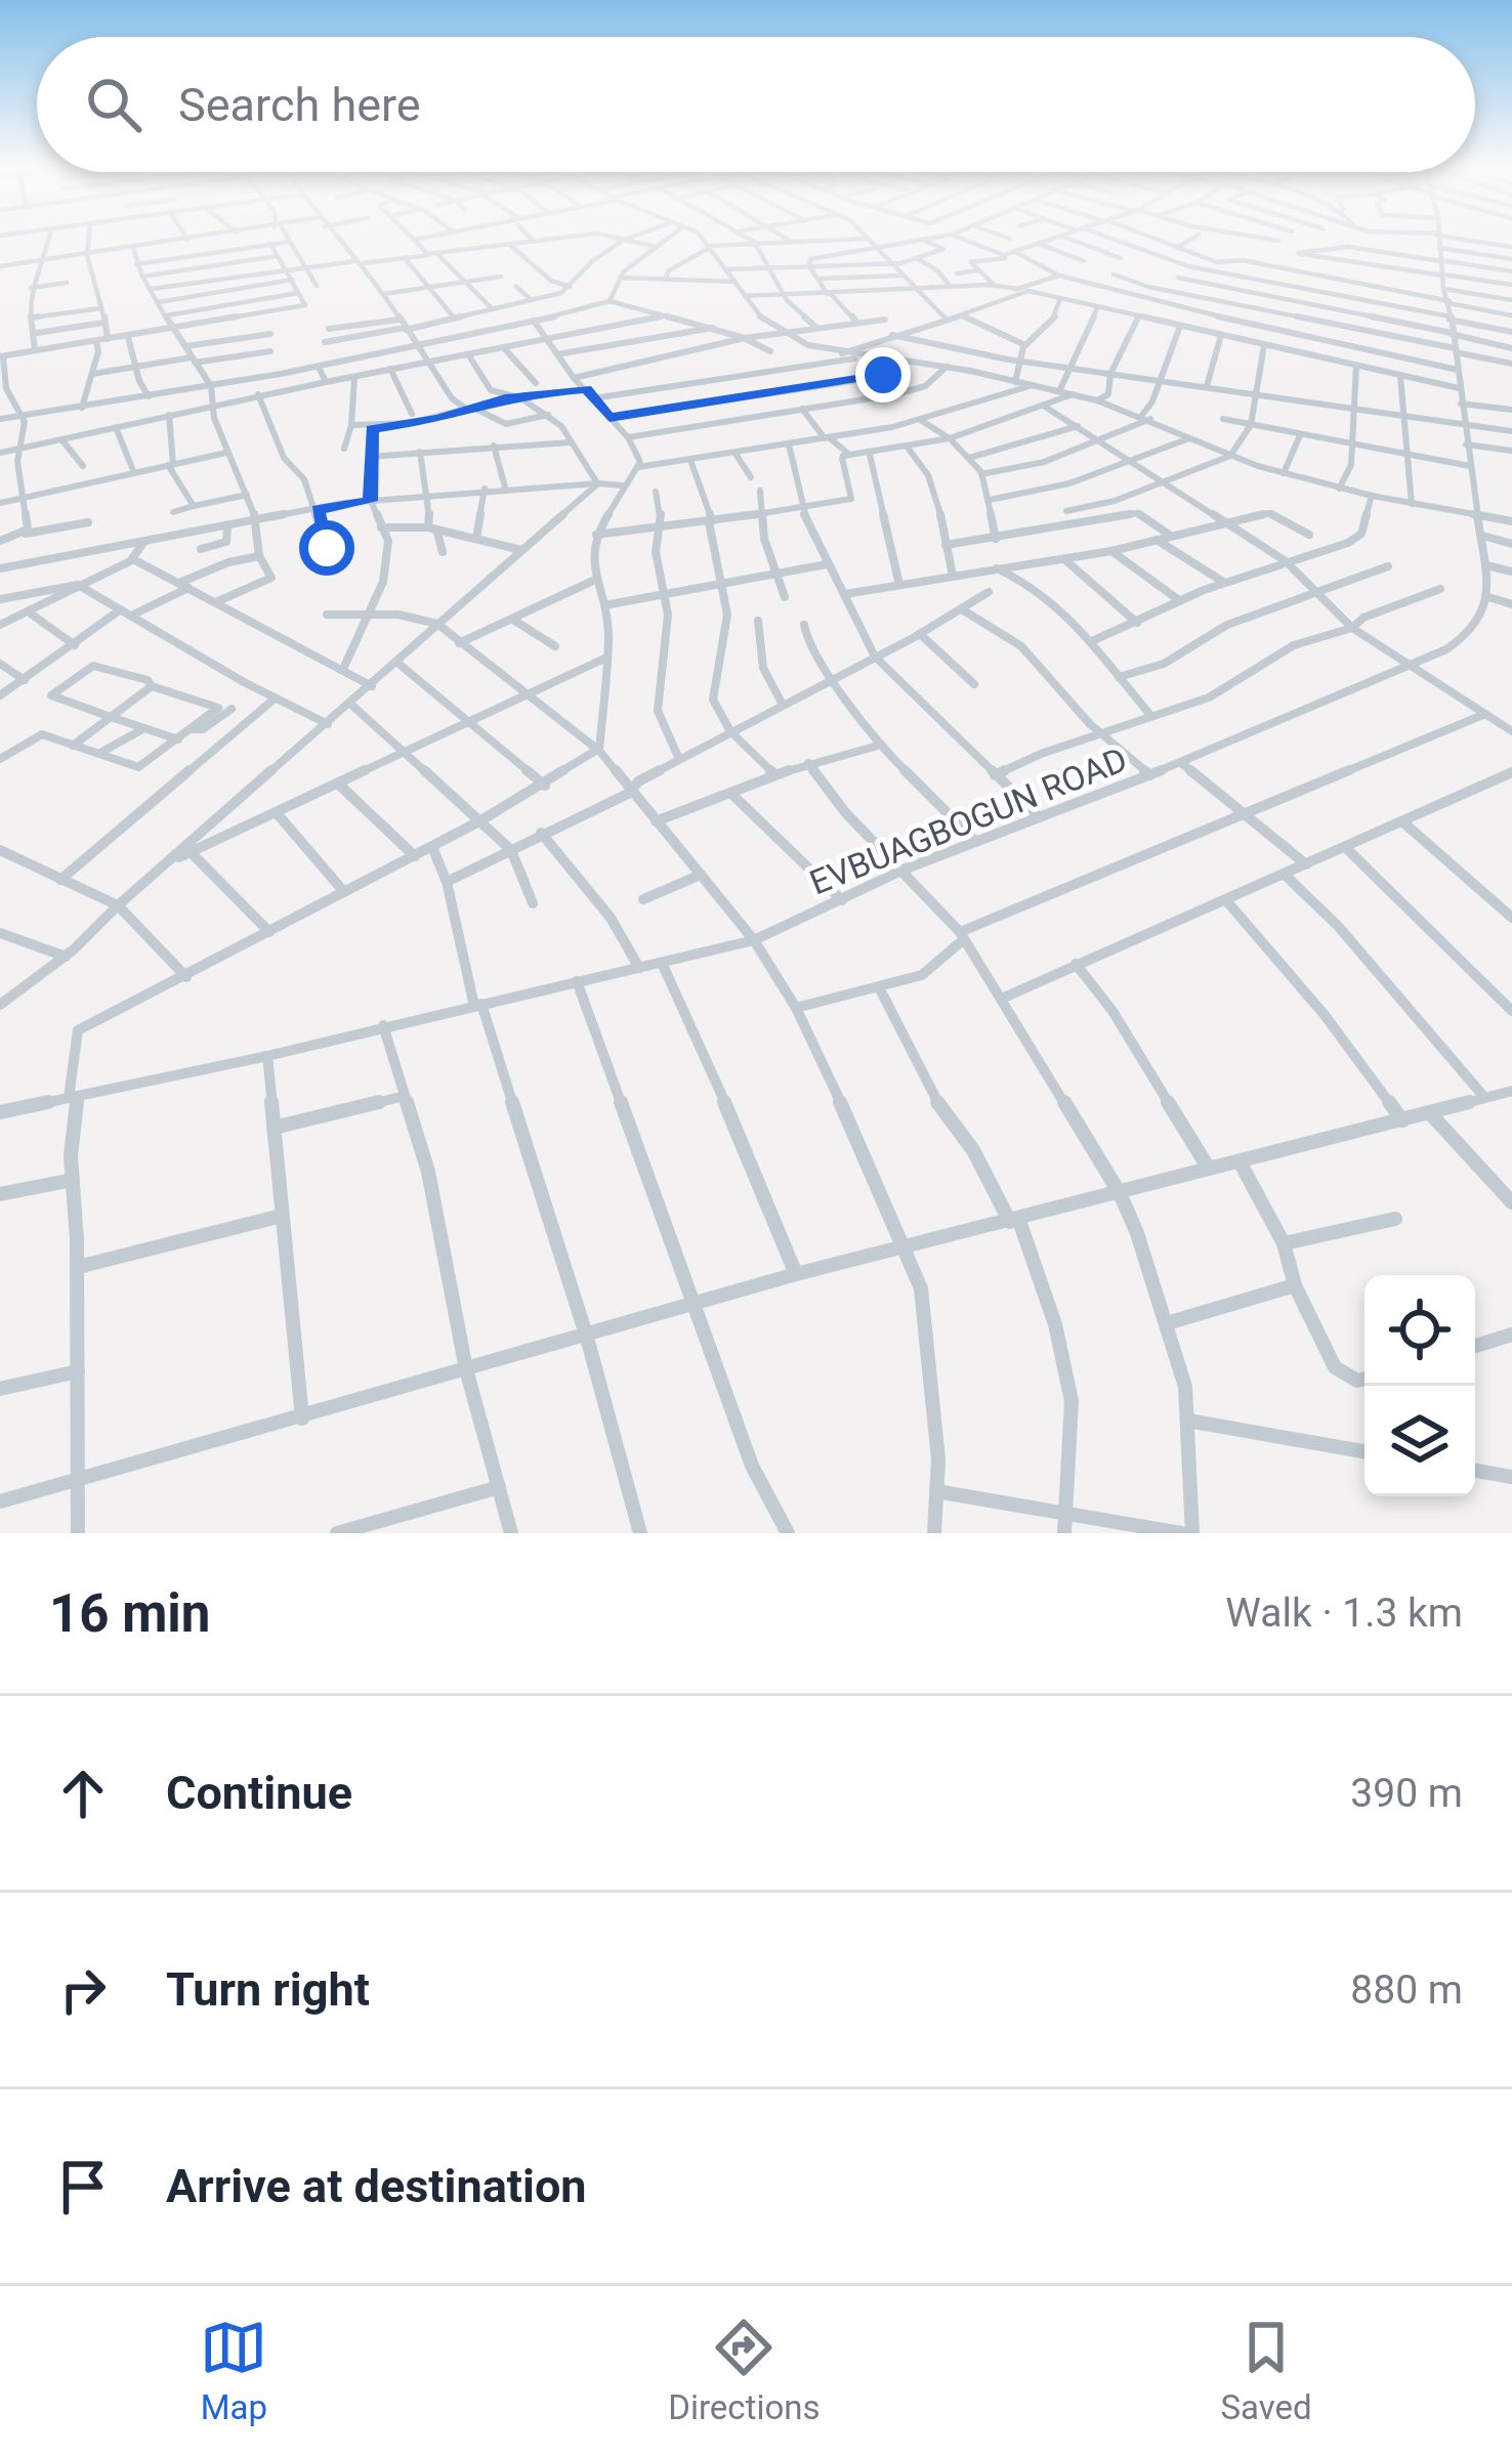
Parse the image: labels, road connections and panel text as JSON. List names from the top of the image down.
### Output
{
  "streets": {
    "street": ["EVBUAGBOGUN ROAD"]
  },
  "page": {
    "search": "Search here",
    "heading": ["16 min", "Walk · 1.3 km"],
    "list": [
      ["Continue", "390 m"],
      ["Turn right", "880 m"],
      "Arrive at destination"
    ],
    "nav": ["Map", "Directions", "Saved"]
  }
}
